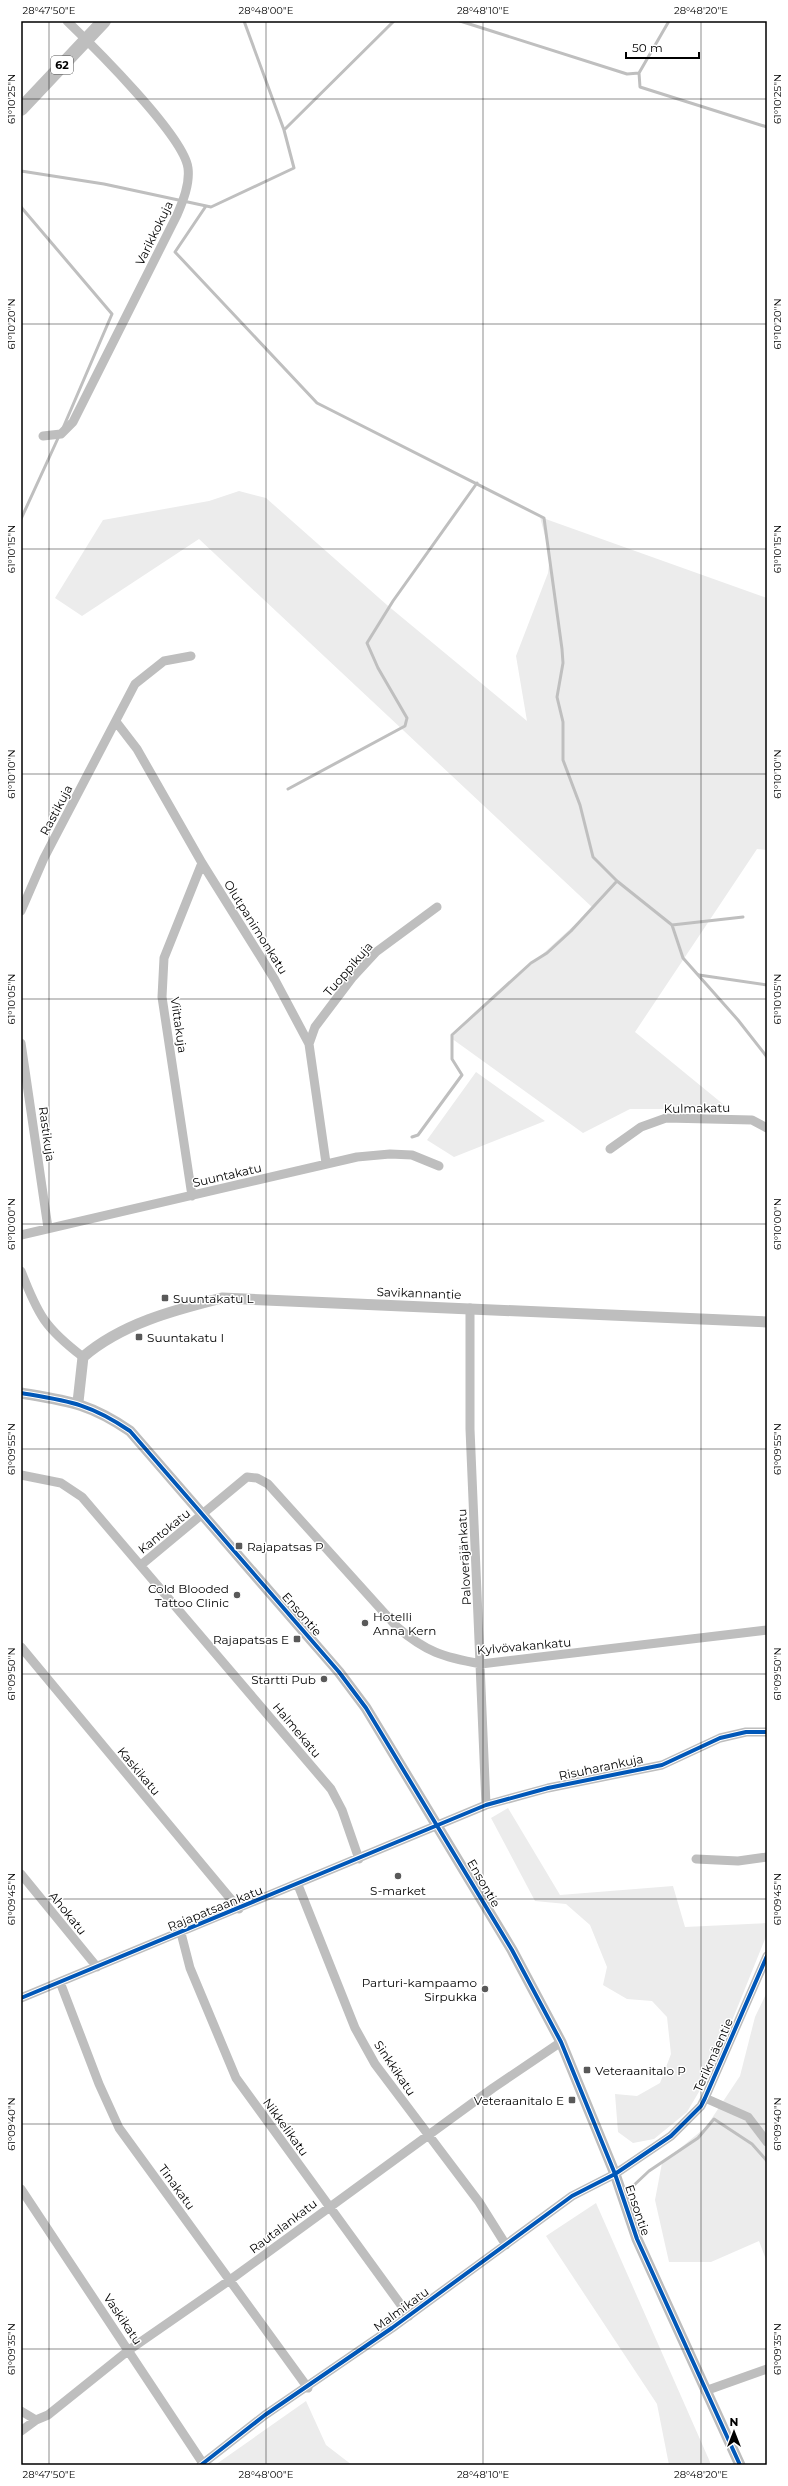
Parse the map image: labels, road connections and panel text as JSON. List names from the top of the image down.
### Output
{
  "streets": {
    "main road": ["62"],
    "street": [
      "Varikkokuja",
      "Rastikuja",
      "Olutpanimonkatu",
      "Tuoppikuja",
      "Viittakuja",
      "Kulmakatu",
      "Suuntakatu",
      "Savikannantie",
      "Kantokatu",
      "Paloveräjänkatu",
      "Ensontie",
      "Kylvövakankatu",
      "Halmekatu",
      "Risuharankuja",
      "Kaskikatu",
      "Rajapatsaankatu",
      "Ahokatu",
      "Terikmäentie",
      "Sinkkikatu",
      "Nikkelikatu",
      "Tinakatu",
      "Rautalankatu",
      "Malmikatu",
      "Vaskikatu"
    ]
  },
  "crossings": [
    ["62", "Varikkokuja"],
    ["Rastikuja", "Olutpanimonkatu"],
    ["Rastikuja", "Suuntakatu"],
    ["Olutpanimonkatu", "Tuoppikuja"],
    ["Olutpanimonkatu", "Viittakuja"],
    ["Olutpanimonkatu", "Suuntakatu"],
    ["Viittakuja", "Suuntakatu"],
    ["Savikannantie", "Paloveräjänkatu"],
    ["Kantokatu", "Ensontie"],
    ["Kantokatu", "Kylvövakankatu"],
    ["Kantokatu", "Halmekatu"],
    ["Paloveräjänkatu", "Kylvövakankatu"],
    ["Paloveräjänkatu", "Risuharankuja"],
    ["Ensontie", "Kylvövakankatu"],
    ["Ensontie", "Risuharankuja"],
    ["Ensontie", "Rajapatsaankatu"],
    ["Ensontie", "Terikmäentie"],
    ["Ensontie", "Rautalankatu"],
    ["Ensontie", "Malmikatu"],
    ["Halmekatu", "Rajapatsaankatu"],
    ["Risuharankuja", "Rajapatsaankatu"],
    ["Kaskikatu", "Rajapatsaankatu"],
    ["Rajapatsaankatu", "Ahokatu"],
    ["Rajapatsaankatu", "Sinkkikatu"],
    ["Rajapatsaankatu", "Nikkelikatu"],
    ["Rajapatsaankatu", "Tinakatu"],
    ["Terikmäentie", "Malmikatu"],
    ["Sinkkikatu", "Rautalankatu"],
    ["Sinkkikatu", "Malmikatu"],
    ["Nikkelikatu", "Rautalankatu"],
    ["Nikkelikatu", "Malmikatu"],
    ["Tinakatu", "Rautalankatu"],
    ["Tinakatu", "Malmikatu"],
    ["Rautalankatu", "Vaskikatu"],
    ["Malmikatu", "Vaskikatu"]
  ],
  "places": {
    "transit": [
      "Suuntakatu L",
      "Suuntakatu I",
      "Rajapatsas P",
      "Rajapatsas E",
      "Veteraanitalo P",
      "Veteraanitalo E"
    ],
    "other": [
      "Cold Blooded Tattoo Clinic",
      "Hotelli Anna Kern",
      "Startti Pub",
      "S-market",
      "Parturi-kampaamo Sirpukka"
    ]
  },
  "scale_bar": "50 m",
  "north": "top",
  "coordinates": [
    "28°47'50\"E",
    "28°48'00\"E",
    "28°48'10\"E",
    "28°48'20\"E",
    "61°10'25\"N",
    "61°10'20\"N",
    "61°10'15\"N",
    "61°10'10\"N",
    "61°10'05\"N",
    "61°10'00\"N",
    "61°09'55\"N",
    "61°09'50\"N",
    "61°09'45\"N",
    "61°09'40\"N",
    "61°09'35\"N"
  ]
}
